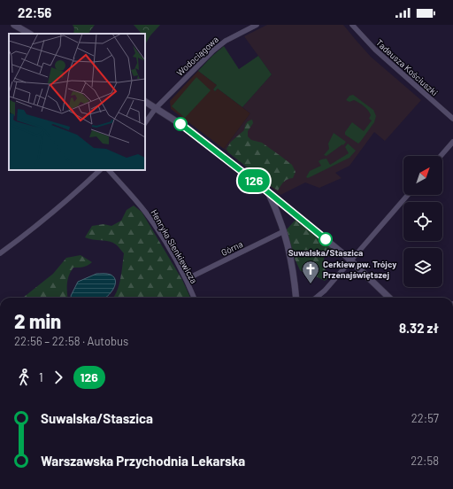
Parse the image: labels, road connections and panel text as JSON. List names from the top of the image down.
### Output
{
  "streets": {
    "street": [
      "Wodociągowa",
      "Tadeusza Kościuszki",
      "Henryka Sienkiewicza",
      "Górna"
    ]
  },
  "crossings": [
    ["Henryka Sienkiewicza", "Górna"]
  ],
  "places": {
    "other": ["Suwalska/Staszica"],
    "church": ["Cerkiew pw. Trójcy Przenajświętszej"]
  },
  "lines": ["bus line 126"],
  "north": "top right",
  "page": {
    "status": "22:56",
    "on_map": "126",
    "heading": ["2 min", "22:56 – 22:58 · Autobus", "8.32 zł"],
    "legs": ["1", "126"],
    "list": [
      {
        "name": "Suwalska/Staszica",
        "value": "22:57"
      },
      {
        "name": "Warszawska Przychodnia Lekarska",
        "value": "22:58"
      }
    ]
  }
}
